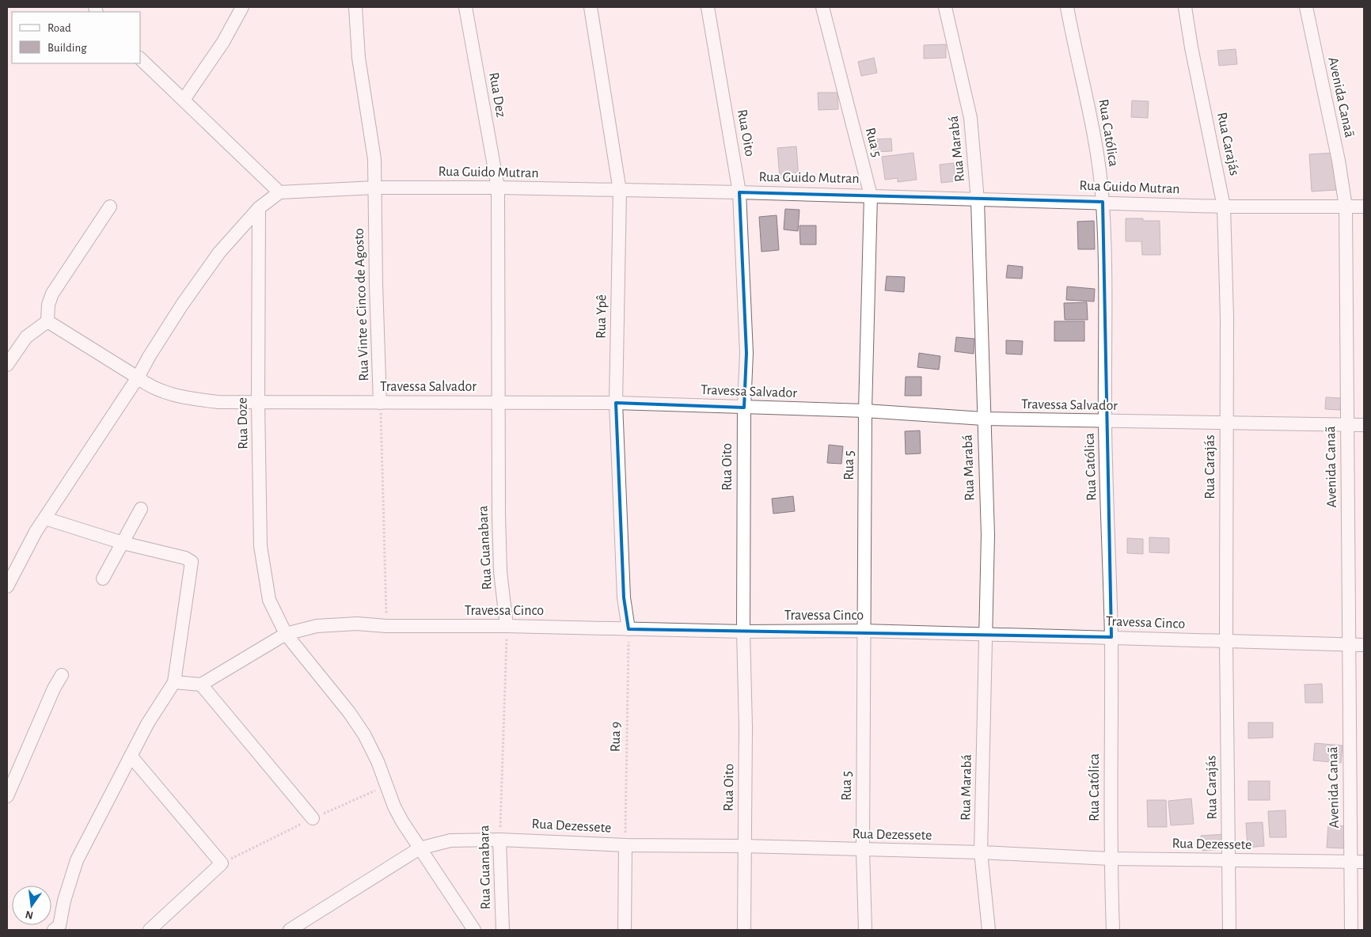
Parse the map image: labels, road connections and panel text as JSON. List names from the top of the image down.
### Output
{
  "streets": {
    "street": [
      "Rua Dez",
      "Avenida Canaã",
      "Rua Oito",
      "Rua Católica",
      "Rua 5",
      "Rua Carajás",
      "Rua Marabá",
      "Rua Guido Mutran",
      "Rua Vinte e Cinco de Agosto",
      "Rua Ypê",
      "Travessa Salvador",
      "Rua Doze",
      "Rua Guanabara",
      "Travessa Cinco",
      "Rua Dezessete"
    ],
    "path": ["Rua 9"]
  },
  "crossings": [
    ["Rua Dez", "Rua Guido Mutran"],
    ["Rua Dez", "Rua Guanabara"],
    ["Avenida Canaã", "Rua Guido Mutran"],
    ["Avenida Canaã", "Travessa Salvador"],
    ["Avenida Canaã", "Travessa Cinco"],
    ["Avenida Canaã", "Rua Dezessete"],
    ["Rua Oito", "Rua Guido Mutran"],
    ["Rua Oito", "Travessa Salvador"],
    ["Rua Oito", "Travessa Cinco"],
    ["Rua Oito", "Rua Dezessete"],
    ["Rua Católica", "Rua Guido Mutran"],
    ["Rua Católica", "Travessa Salvador"],
    ["Rua Católica", "Travessa Cinco"],
    ["Rua Católica", "Rua Dezessete"],
    ["Rua 5", "Rua Guido Mutran"],
    ["Rua 5", "Travessa Salvador"],
    ["Rua 5", "Travessa Cinco"],
    ["Rua 5", "Rua Dezessete"],
    ["Rua Carajás", "Rua Guido Mutran"],
    ["Rua Carajás", "Travessa Salvador"],
    ["Rua Carajás", "Travessa Cinco"],
    ["Rua Carajás", "Rua Dezessete"],
    ["Rua Marabá", "Rua Guido Mutran"],
    ["Rua Marabá", "Travessa Salvador"],
    ["Rua Marabá", "Travessa Cinco"],
    ["Rua Marabá", "Rua Dezessete"],
    ["Rua Guido Mutran", "Rua Vinte e Cinco de Agosto"],
    ["Rua Guido Mutran", "Rua Ypê"],
    ["Rua Guido Mutran", "Rua Guanabara"],
    ["Rua Vinte e Cinco de Agosto", "Travessa Salvador"],
    ["Rua Ypê", "Travessa Salvador"],
    ["Rua Ypê", "Travessa Cinco"],
    ["Rua Ypê", "Rua 9"],
    ["Travessa Salvador", "Rua Doze"],
    ["Travessa Salvador", "Rua Guanabara"],
    ["Rua Doze", "Travessa Cinco"],
    ["Rua Doze", "Rua Dezessete"],
    ["Rua Guanabara", "Travessa Cinco"],
    ["Rua Guanabara", "Rua Dezessete"],
    ["Travessa Cinco", "Rua 9"],
    ["Rua 9", "Rua Dezessete"]
  ],
  "legend": ["Road", "Building"],
  "north": "bottom"
}
